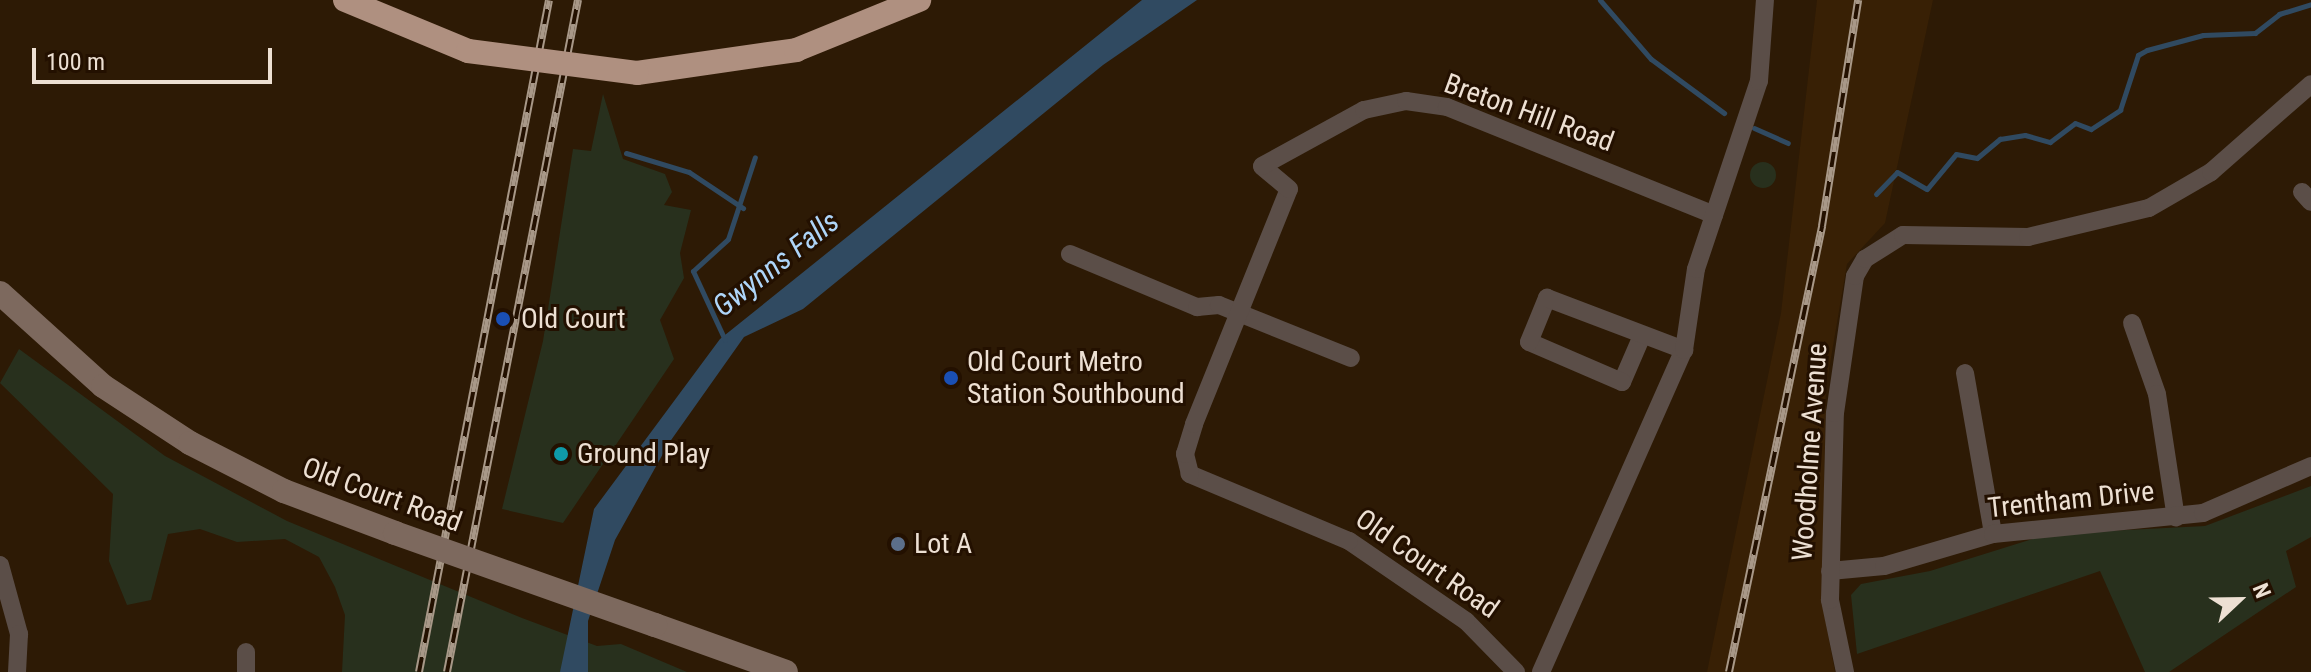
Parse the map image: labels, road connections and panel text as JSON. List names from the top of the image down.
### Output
{
  "streets": {
    "main road": ["Old Court Road"],
    "street": ["Breton Hill Road", "Woodholme Avenue", "Trentham Drive"]
  },
  "crossings": [
    ["Breton Hill Road", "Old Court Road"],
    ["Woodholme Avenue", "Trentham Drive"]
  ],
  "water": ["Gwynns Falls"],
  "places": [
    "Old Court",
    "Old Court Metro Station Southbound",
    "Ground Play",
    "Lot A"
  ],
  "scale_bar": "100 m",
  "north": "right"
}
